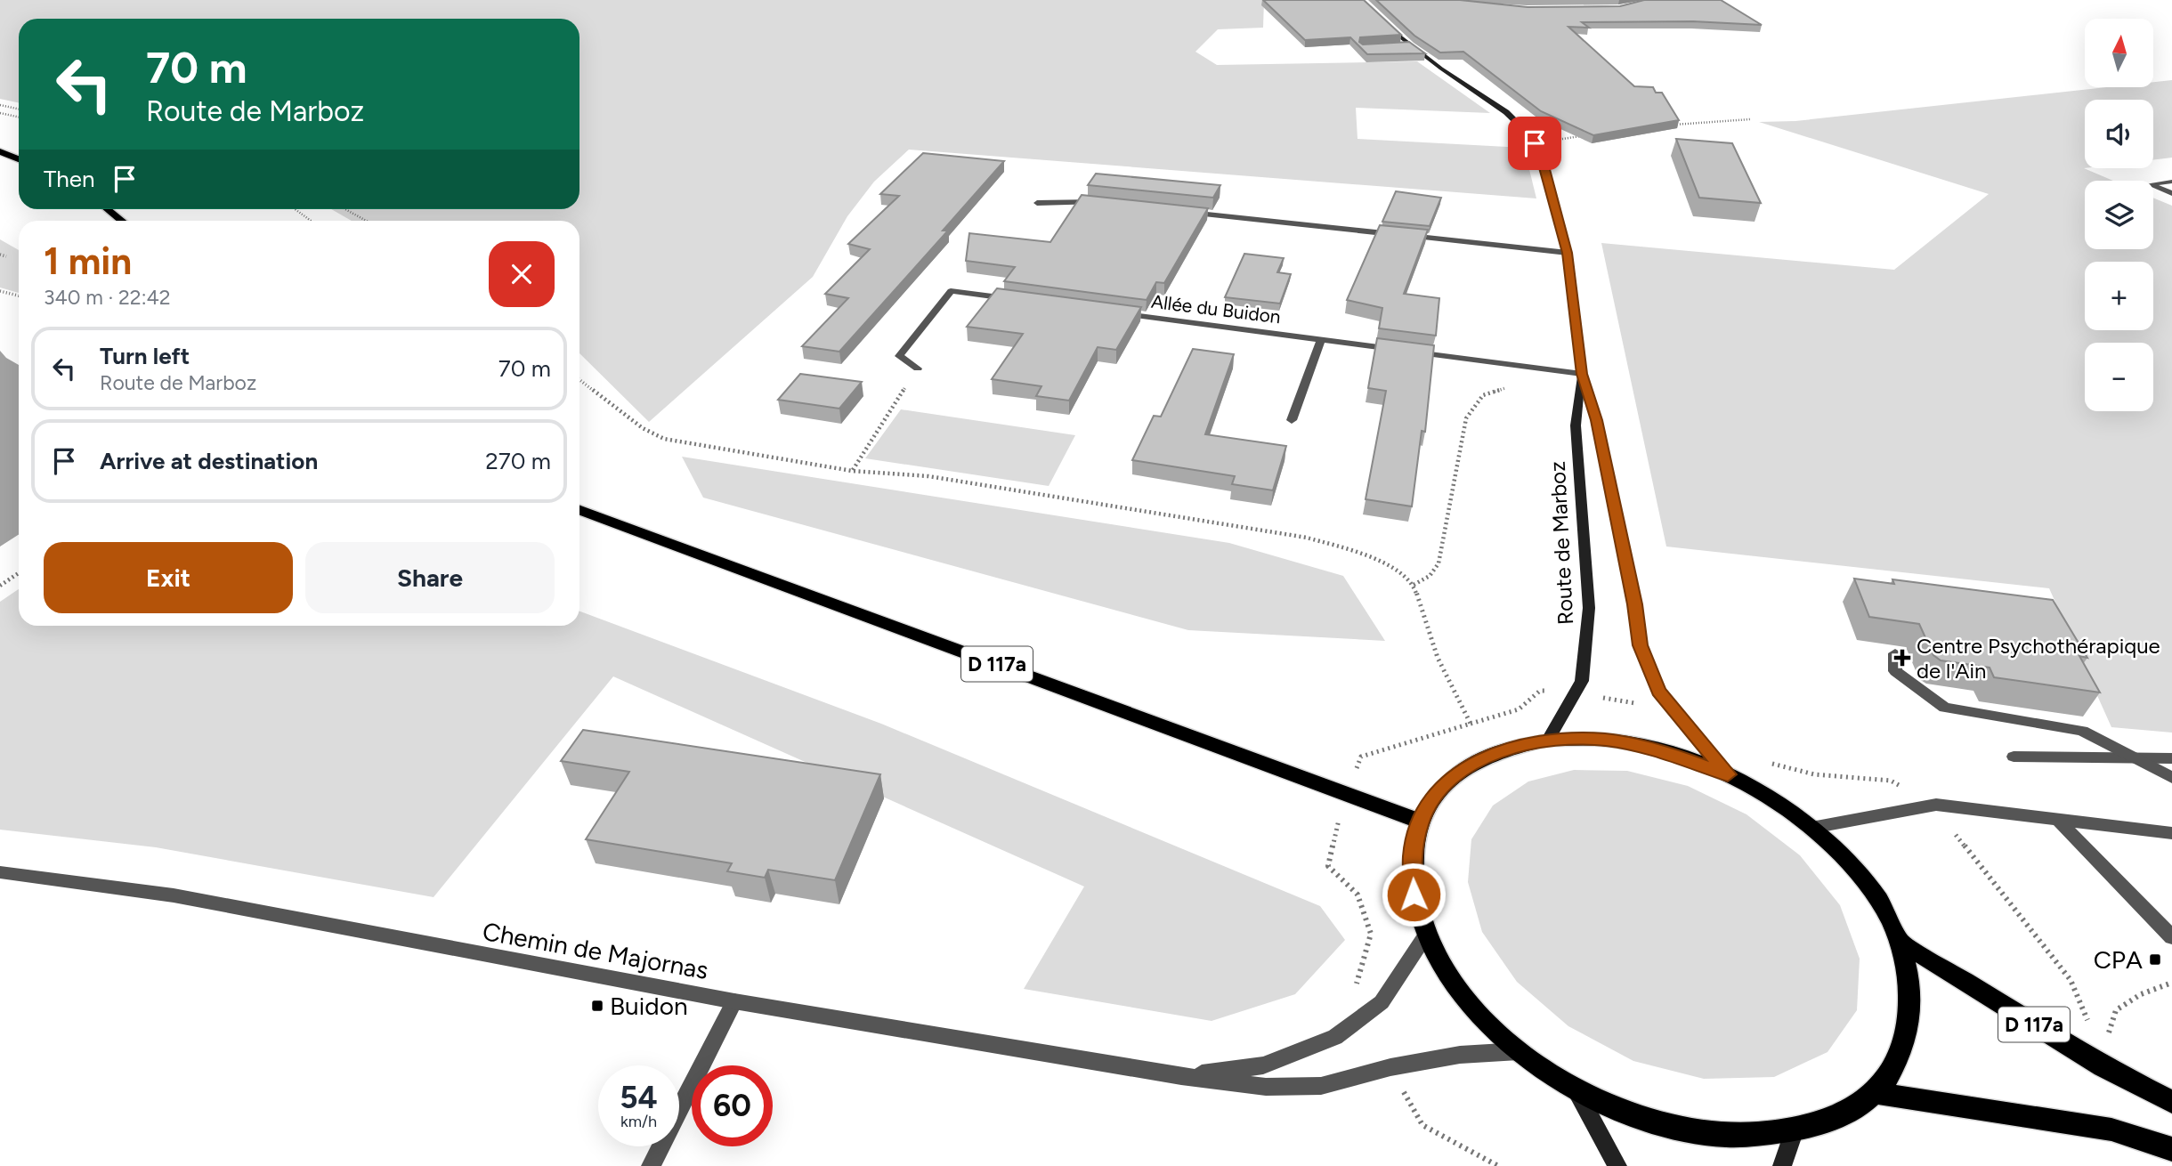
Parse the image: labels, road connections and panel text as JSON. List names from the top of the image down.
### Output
{
  "streets": {
    "main road": ["Route de Marboz", "D 117a"],
    "street": ["Allée du Buidon", "Chemin de Majornas"]
  },
  "crossings": [
    ["Allée du Buidon", "Route de Marboz"]
  ],
  "places": {
    "health": ["Centre Psychothérapique de l'Ain"],
    "transit": ["CPA", "Buidon"]
  },
  "north": "top",
  "page": {
    "map_buttons": ["+", "−"],
    "turn": ["70 m", "Route de Marboz"],
    "then": "Then",
    "heading": ["1 min", "340 m · 22:42"],
    "list": [
      {
        "name": "Turn left",
        "note": "Route de Marboz",
        "value": "70 m"
      },
      {
        "name": "Arrive at destination",
        "value": "270 m"
      }
    ],
    "buttons": ["Exit", "Share"],
    "speed": "54 km/h",
    "limit": "60"
  }
}
